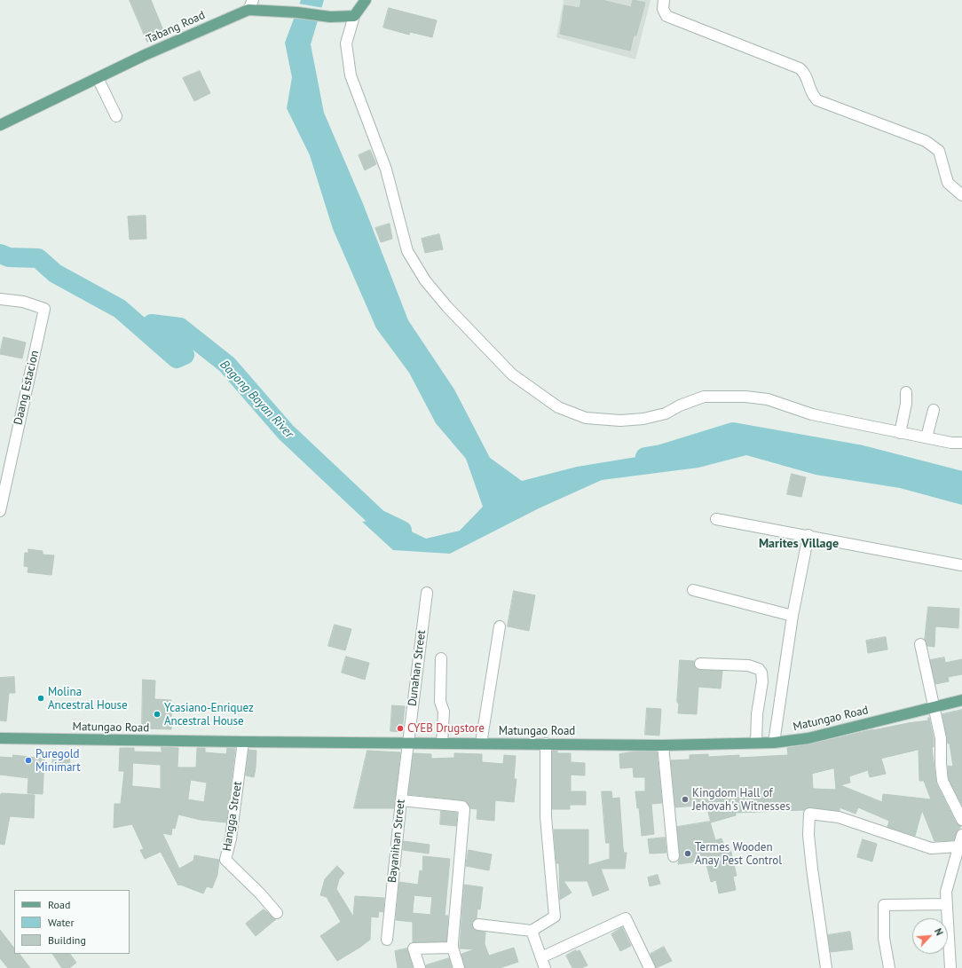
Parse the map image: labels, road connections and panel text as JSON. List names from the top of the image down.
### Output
{
  "streets": {
    "main road": ["Tabang Road", "Matungao Road"],
    "street": [
      "Daang Estacion",
      "Dunahan Street",
      "Hangga Street",
      "Bayanihan Street"
    ]
  },
  "crossings": [
    ["Dunahan Street", "Matungao Road"],
    ["Dunahan Street", "Bayanihan Street"],
    ["Matungao Road", "Hangga Street"],
    ["Matungao Road", "Bayanihan Street"]
  ],
  "districts": ["Marites Village"],
  "water": ["Bagong Bayan River"],
  "places": [
    "Molina Ancestral House",
    "Ycasiano-Enriquez Ancestral House",
    "CYEB Drugstore",
    "Puregold Minimart",
    "Kingdom Hall of Jehovah's Witnesses",
    "Termes Wooden Anay Pest Control"
  ],
  "legend": ["Road", "Water", "Building"],
  "north": "top right"
}
